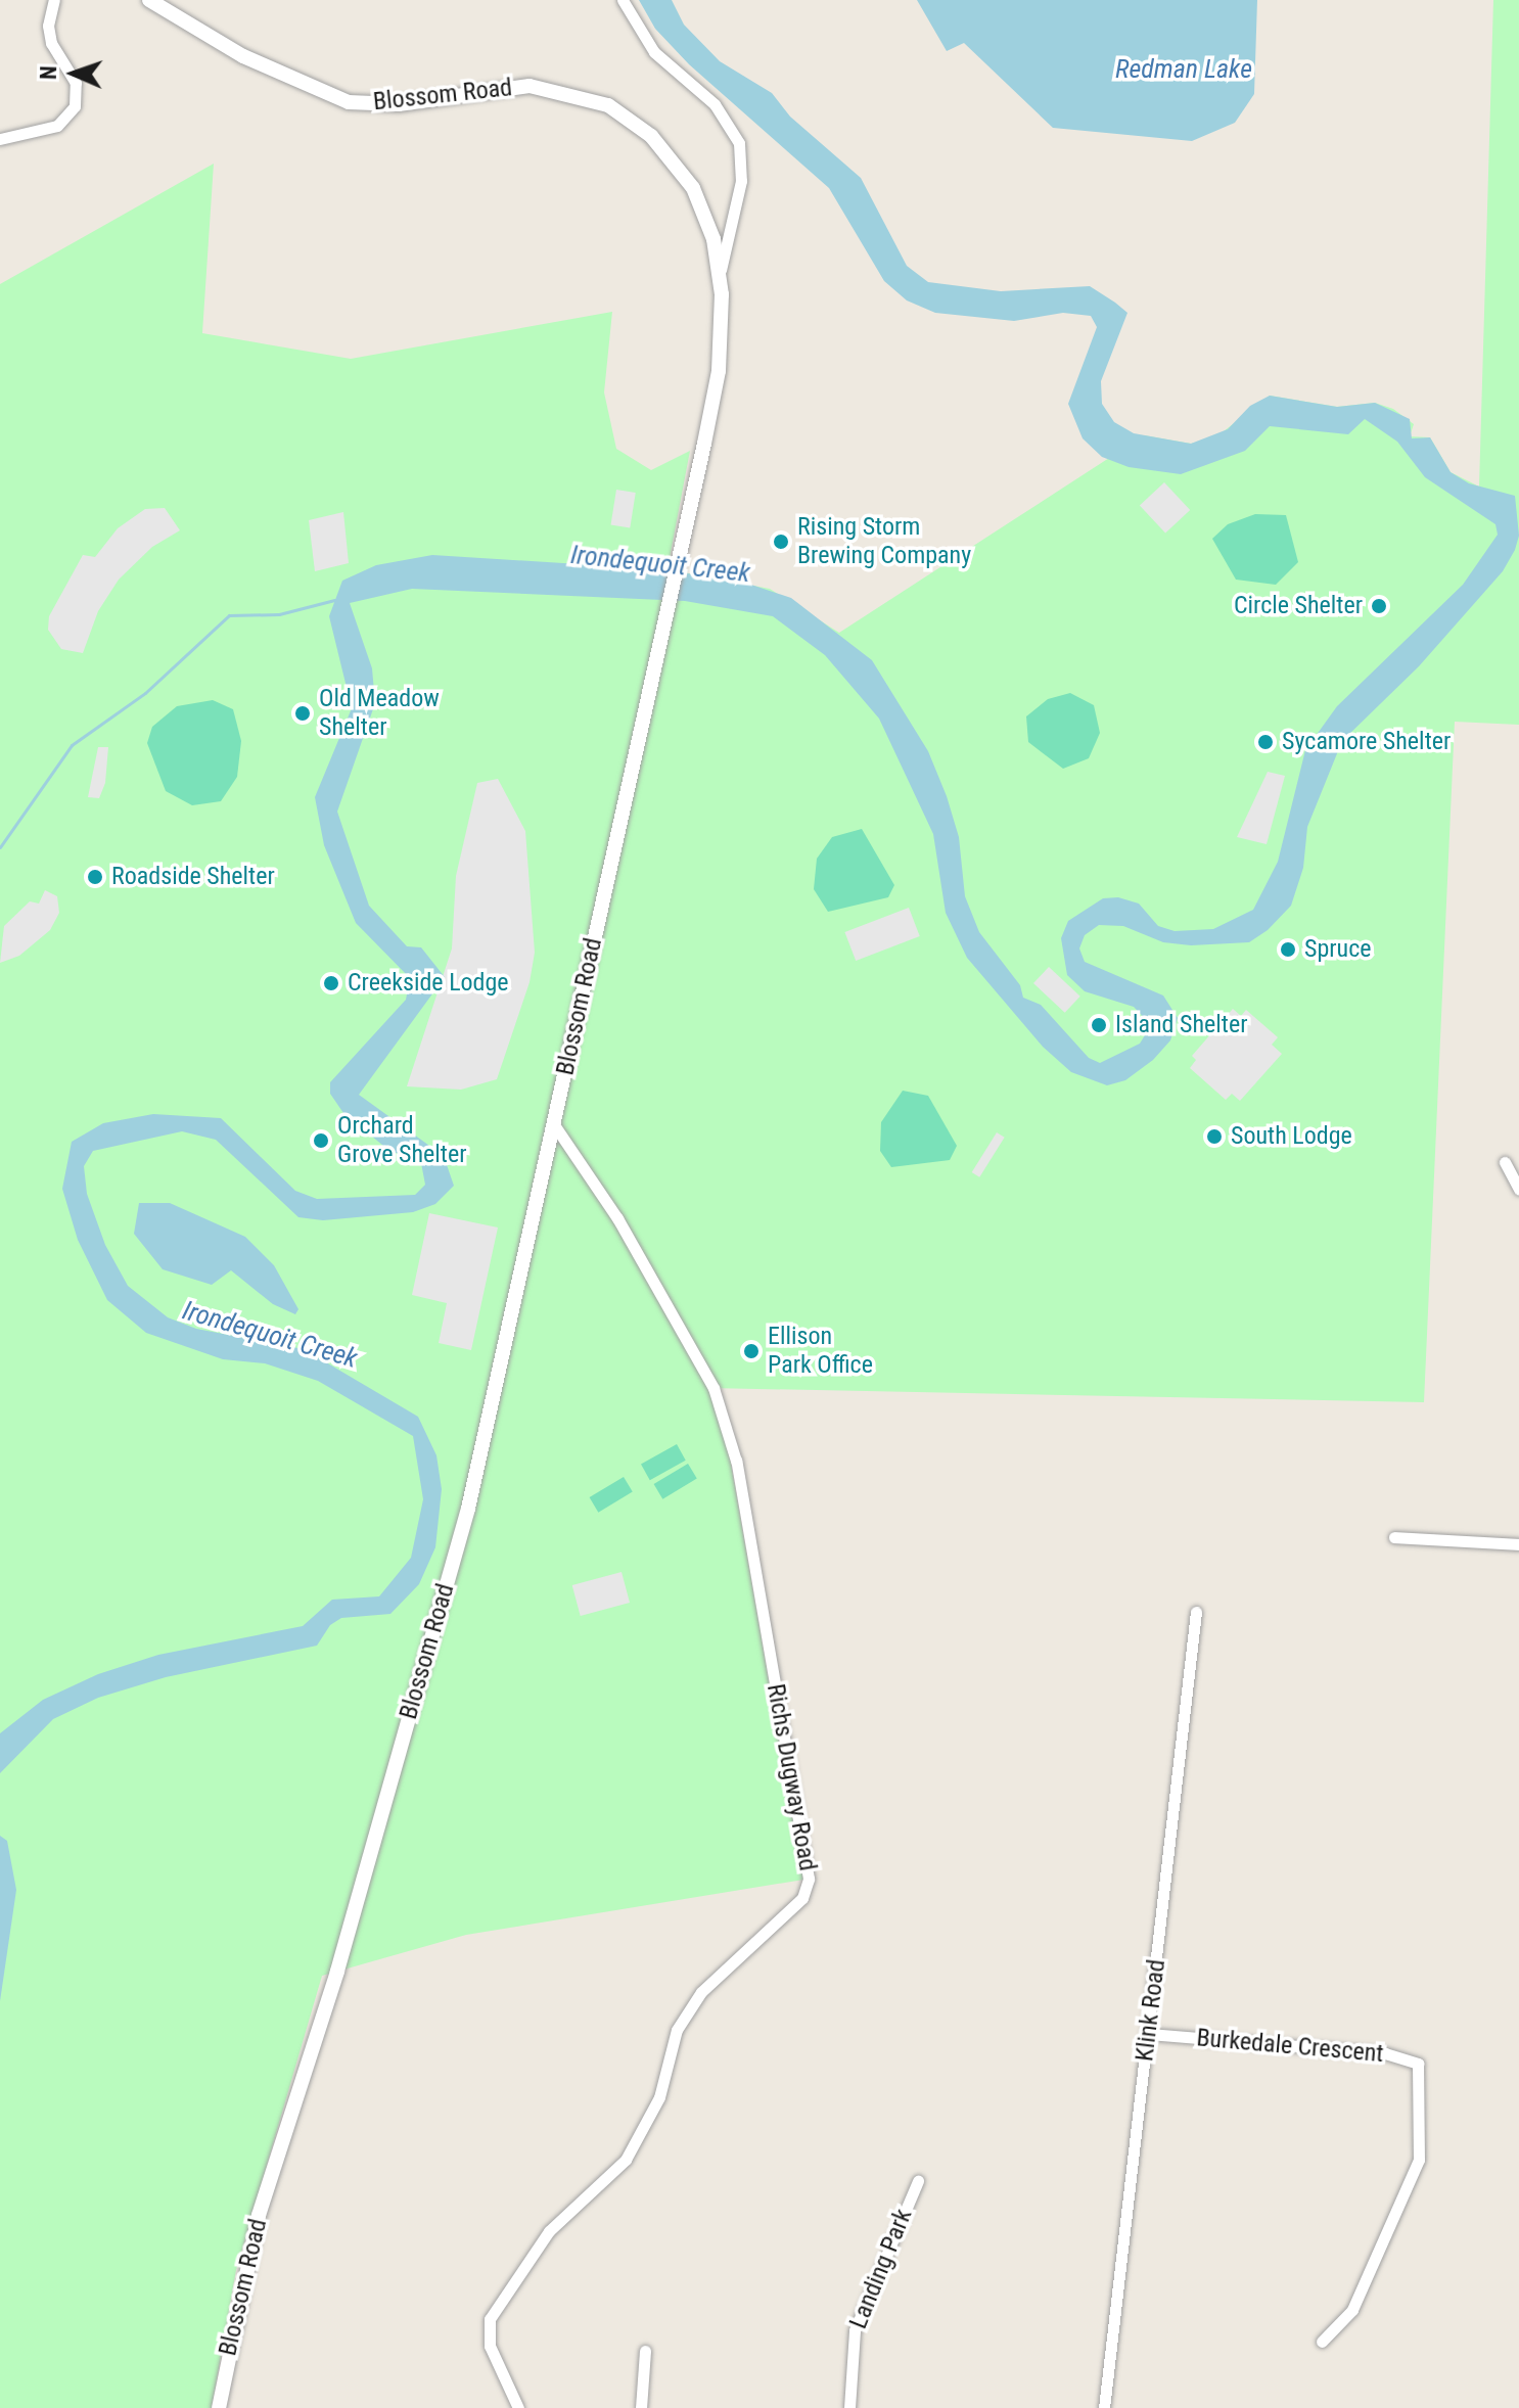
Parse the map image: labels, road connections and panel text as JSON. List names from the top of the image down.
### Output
{
  "streets": {
    "street": [
      "Blossom Road",
      "Richs Dugway Road",
      "Klink Road",
      "Burkedale Crescent",
      "Landing Park"
    ]
  },
  "crossings": [
    ["Blossom Road", "Richs Dugway Road"],
    ["Klink Road", "Burkedale Crescent"]
  ],
  "water": ["Redman Lake", "Irondequoit Creek"],
  "places": [
    "Rising Storm Brewing Company",
    "Circle Shelter",
    "Old Meadow Shelter",
    "Sycamore Shelter",
    "Roadside Shelter",
    "Spruce",
    "Creekside Lodge",
    "Island Shelter",
    "South Lodge",
    "Orchard Grove Shelter",
    "Ellison Park Office"
  ],
  "north": "left"
}
